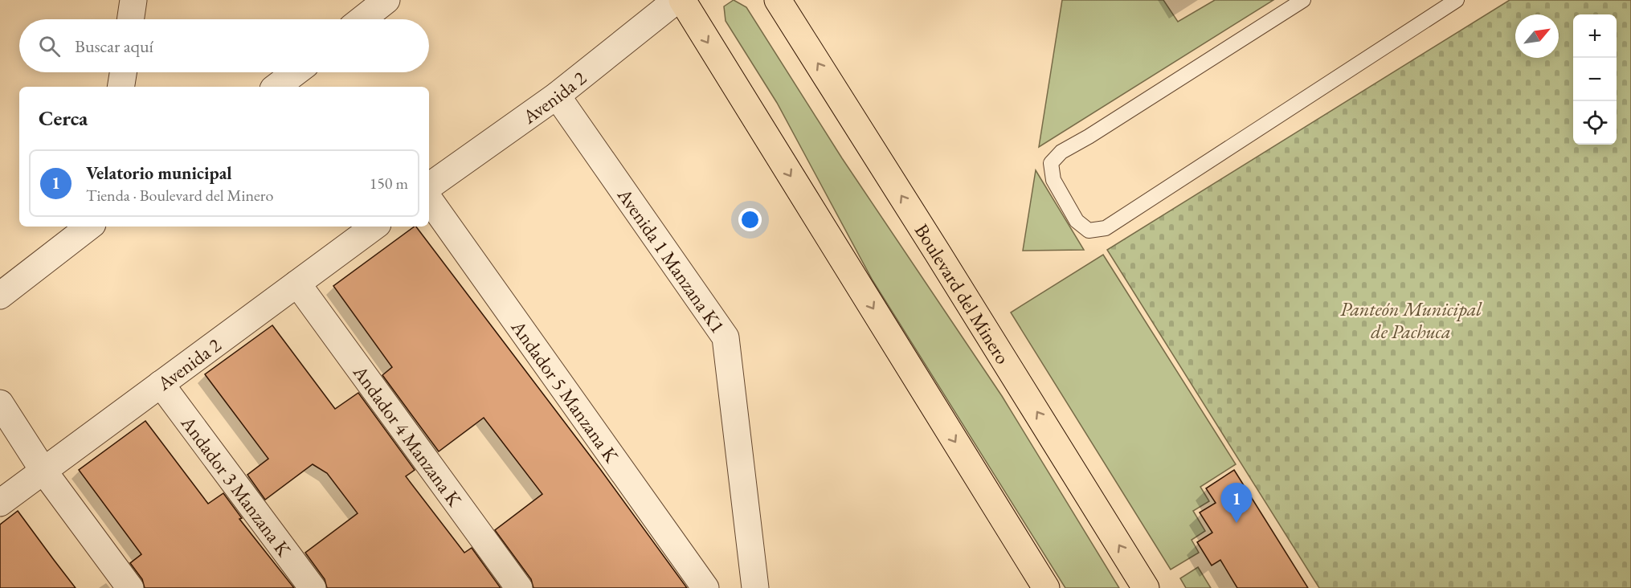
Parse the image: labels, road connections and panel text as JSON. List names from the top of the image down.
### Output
{
  "streets": {
    "main road": ["Boulevard del Minero"],
    "street": [
      "Avenida 2",
      "Avenida 1 Manzana K1",
      "Andador 5 Manzana K",
      "Andador 4 Manzana K",
      "Andador 3 Manzana K"
    ]
  },
  "crossings": [
    ["Avenida 2", "Avenida 1 Manzana K1"],
    ["Avenida 2", "Andador 4 Manzana K"],
    ["Avenida 2", "Andador 3 Manzana K"]
  ],
  "parks": ["Panteón Municipal de Pachuca"],
  "north": "top right",
  "page": {
    "map_buttons": ["+", "−"],
    "search": "Buscar aquí",
    "heading": "Cerca",
    "list": [
      {
        "mark": "1",
        "name": "Velatorio municipal",
        "note": "Tienda · Boulevard del Minero",
        "value": "150 m"
      }
    ],
    "pins": "1"
  }
}
